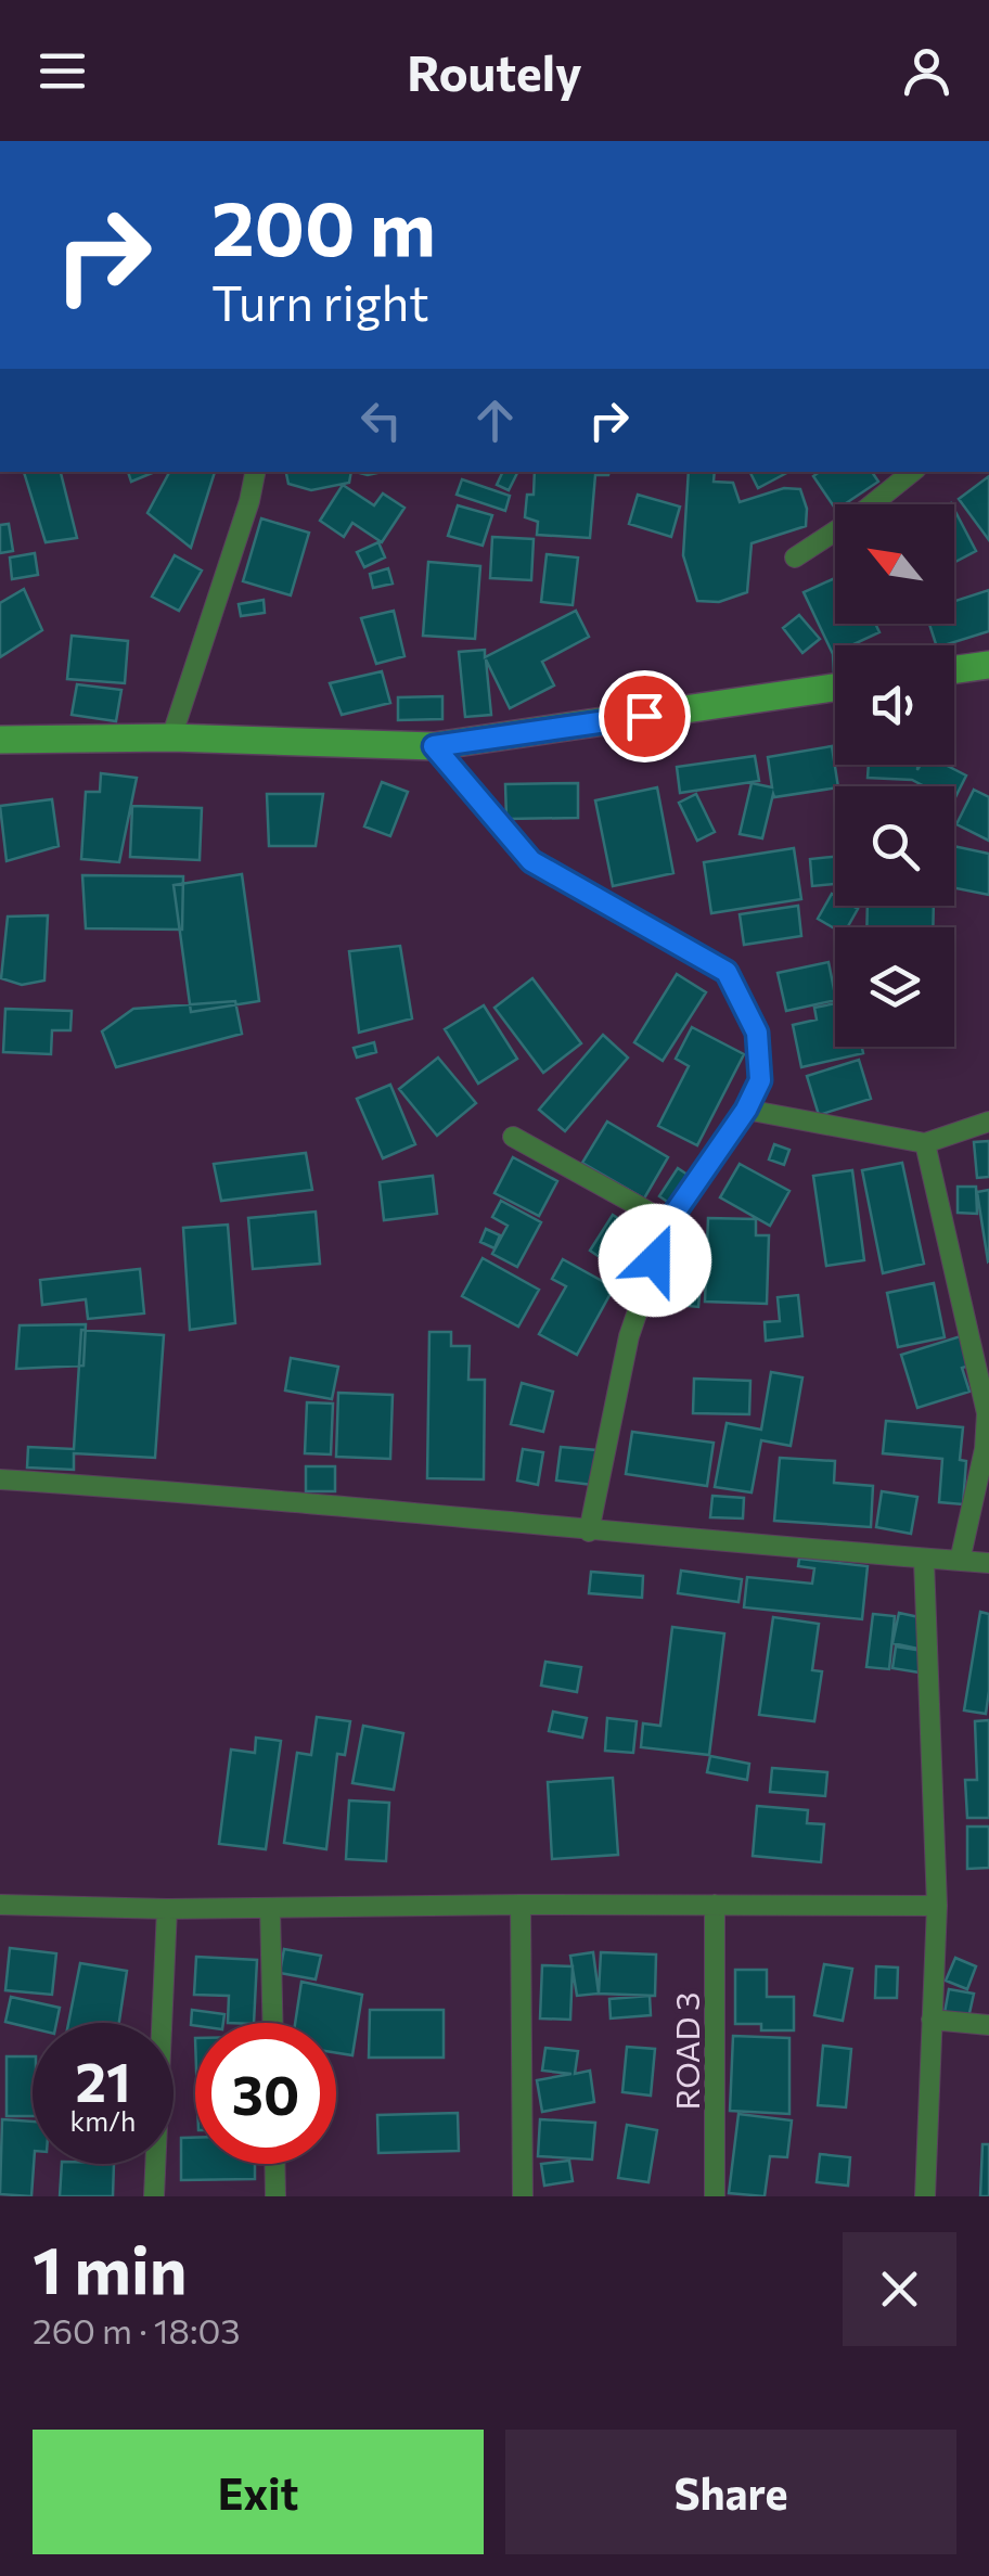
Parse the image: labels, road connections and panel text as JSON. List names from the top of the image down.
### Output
{
  "streets": {
    "street": ["ROAD 3"]
  },
  "north": "top left",
  "page": {
    "header": "Routely",
    "turn": ["200 m", "Turn right"],
    "speed": "21 km/h",
    "limit": "30",
    "heading": ["1 min", "260 m · 18:03"],
    "buttons": ["Exit", "Share"]
  }
}
